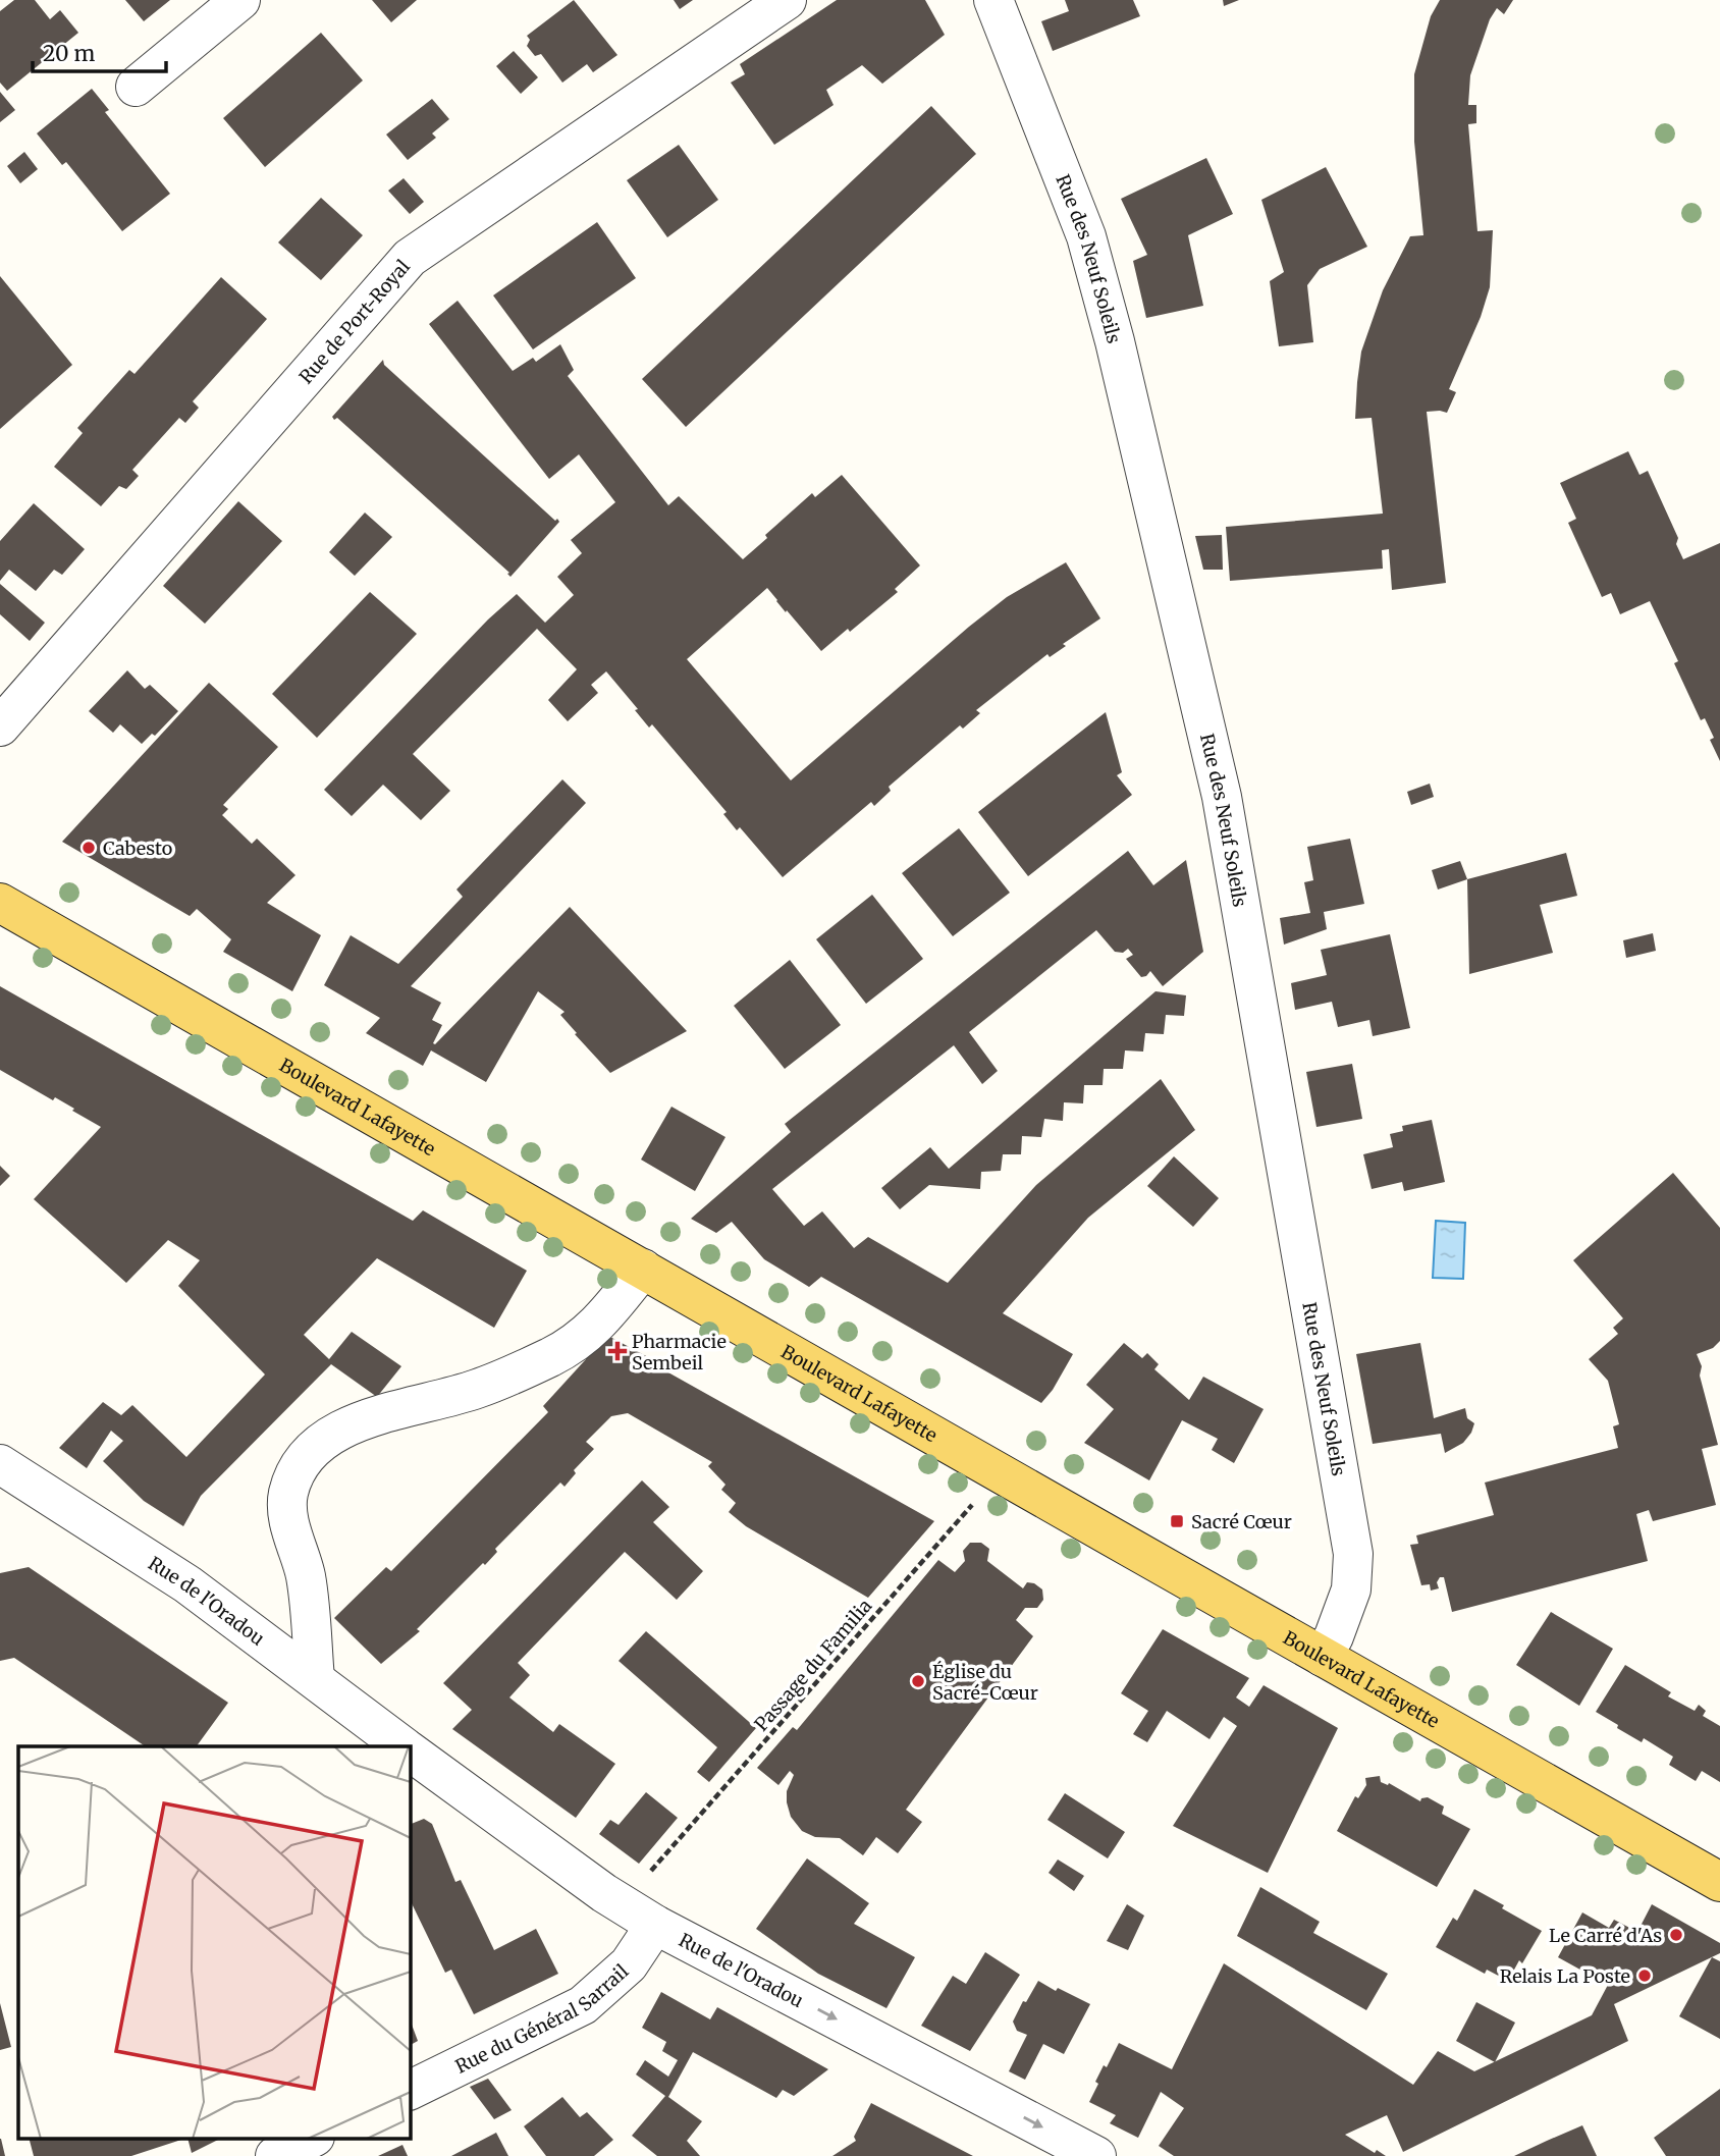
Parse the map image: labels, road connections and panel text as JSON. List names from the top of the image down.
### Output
{
  "streets": {
    "main road": ["Boulevard Lafayette"],
    "street": [
      "Rue des Neuf Soleils",
      "Rue de Port-Royal",
      "Rue de l'Oradou",
      "Rue du Général Sarrail"
    ],
    "path": ["Passage du Familia"]
  },
  "crossings": [
    ["Rue des Neuf Soleils", "Boulevard Lafayette"],
    ["Rue de l'Oradou", "Rue du Général Sarrail"]
  ],
  "one_way": ["Rue de l'Oradou"],
  "places": {
    "other": [
      "Cabesto",
      "Église du Sacré-Cœur",
      "Le Carré d'As",
      "Relais La Poste"
    ],
    "health": ["Pharmacie Sembeil"],
    "transit": ["Sacré Cœur"]
  },
  "scale_bar": "20 m"
}
